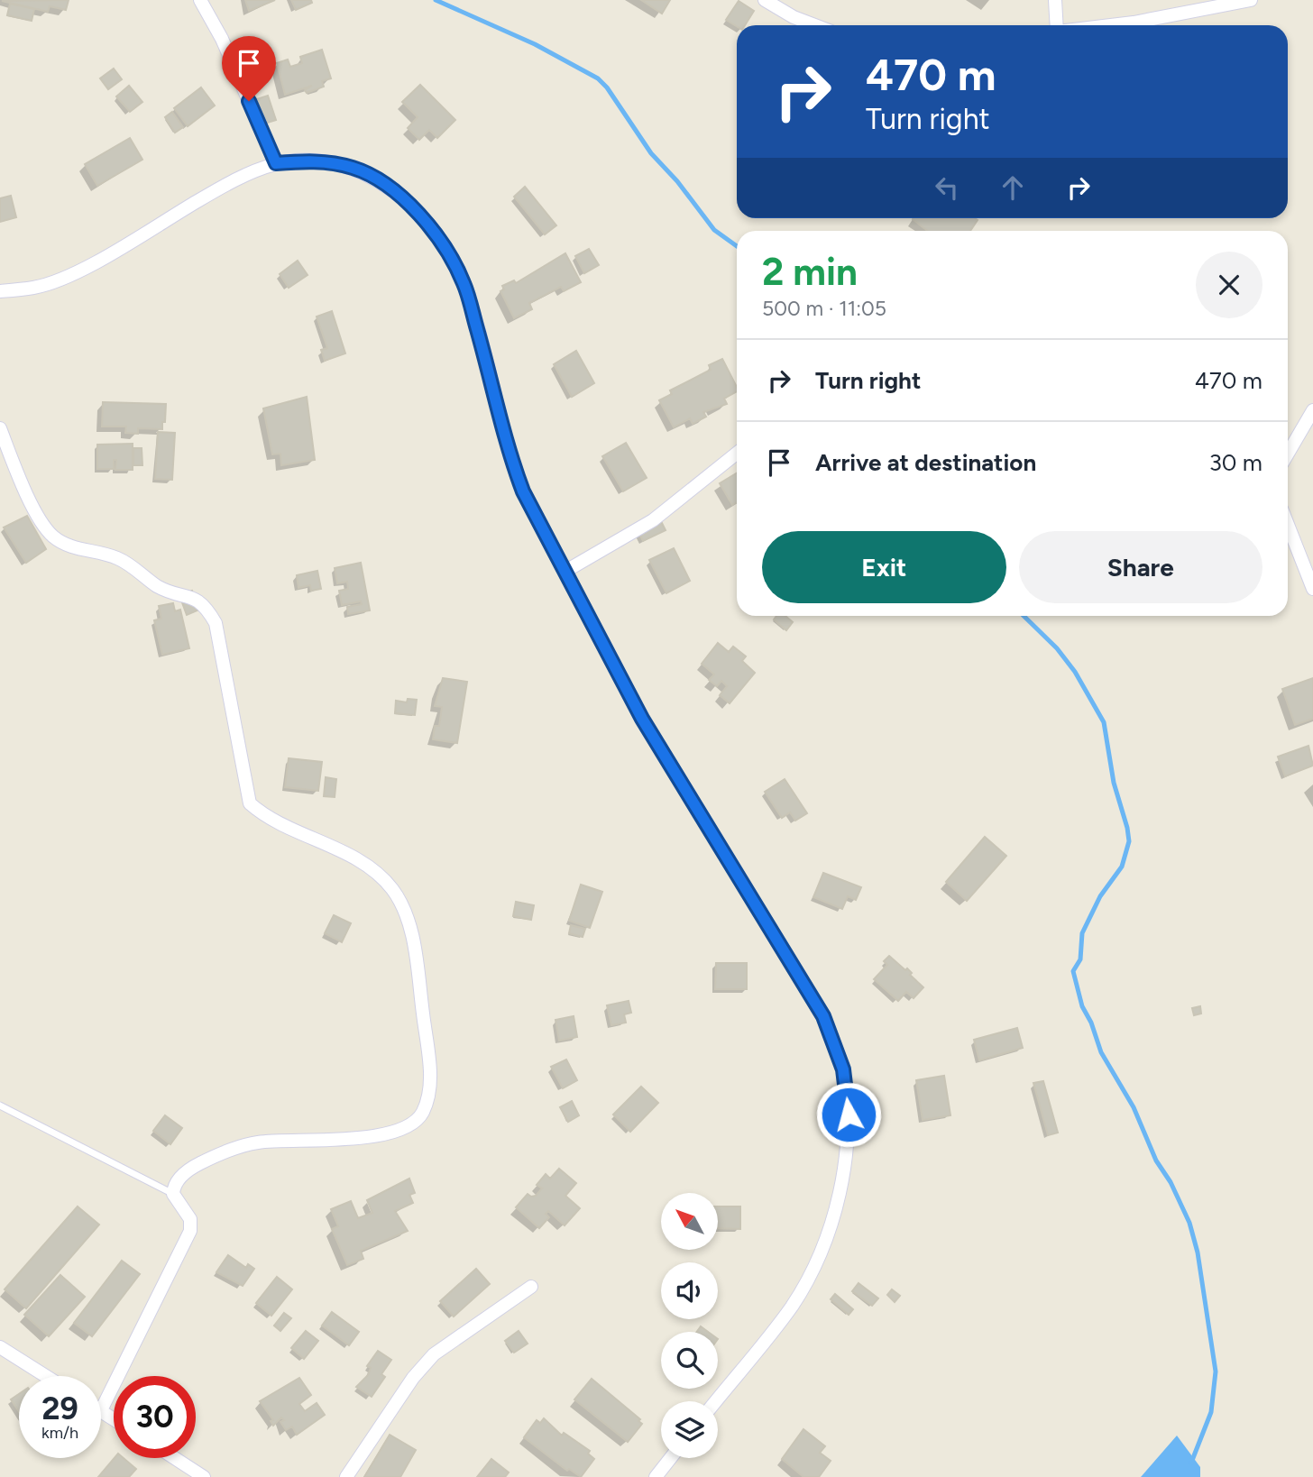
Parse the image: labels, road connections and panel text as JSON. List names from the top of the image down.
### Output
{
  "north": "top left",
  "page": {
    "turn": ["470 m", "Turn right"],
    "heading": ["2 min", "500 m · 11:05"],
    "list": [
      {
        "name": "Turn right",
        "value": "470 m"
      },
      {
        "name": "Arrive at destination",
        "value": "30 m"
      }
    ],
    "buttons": ["Exit", "Share"],
    "speed": "29 km/h",
    "limit": "30"
  }
}
